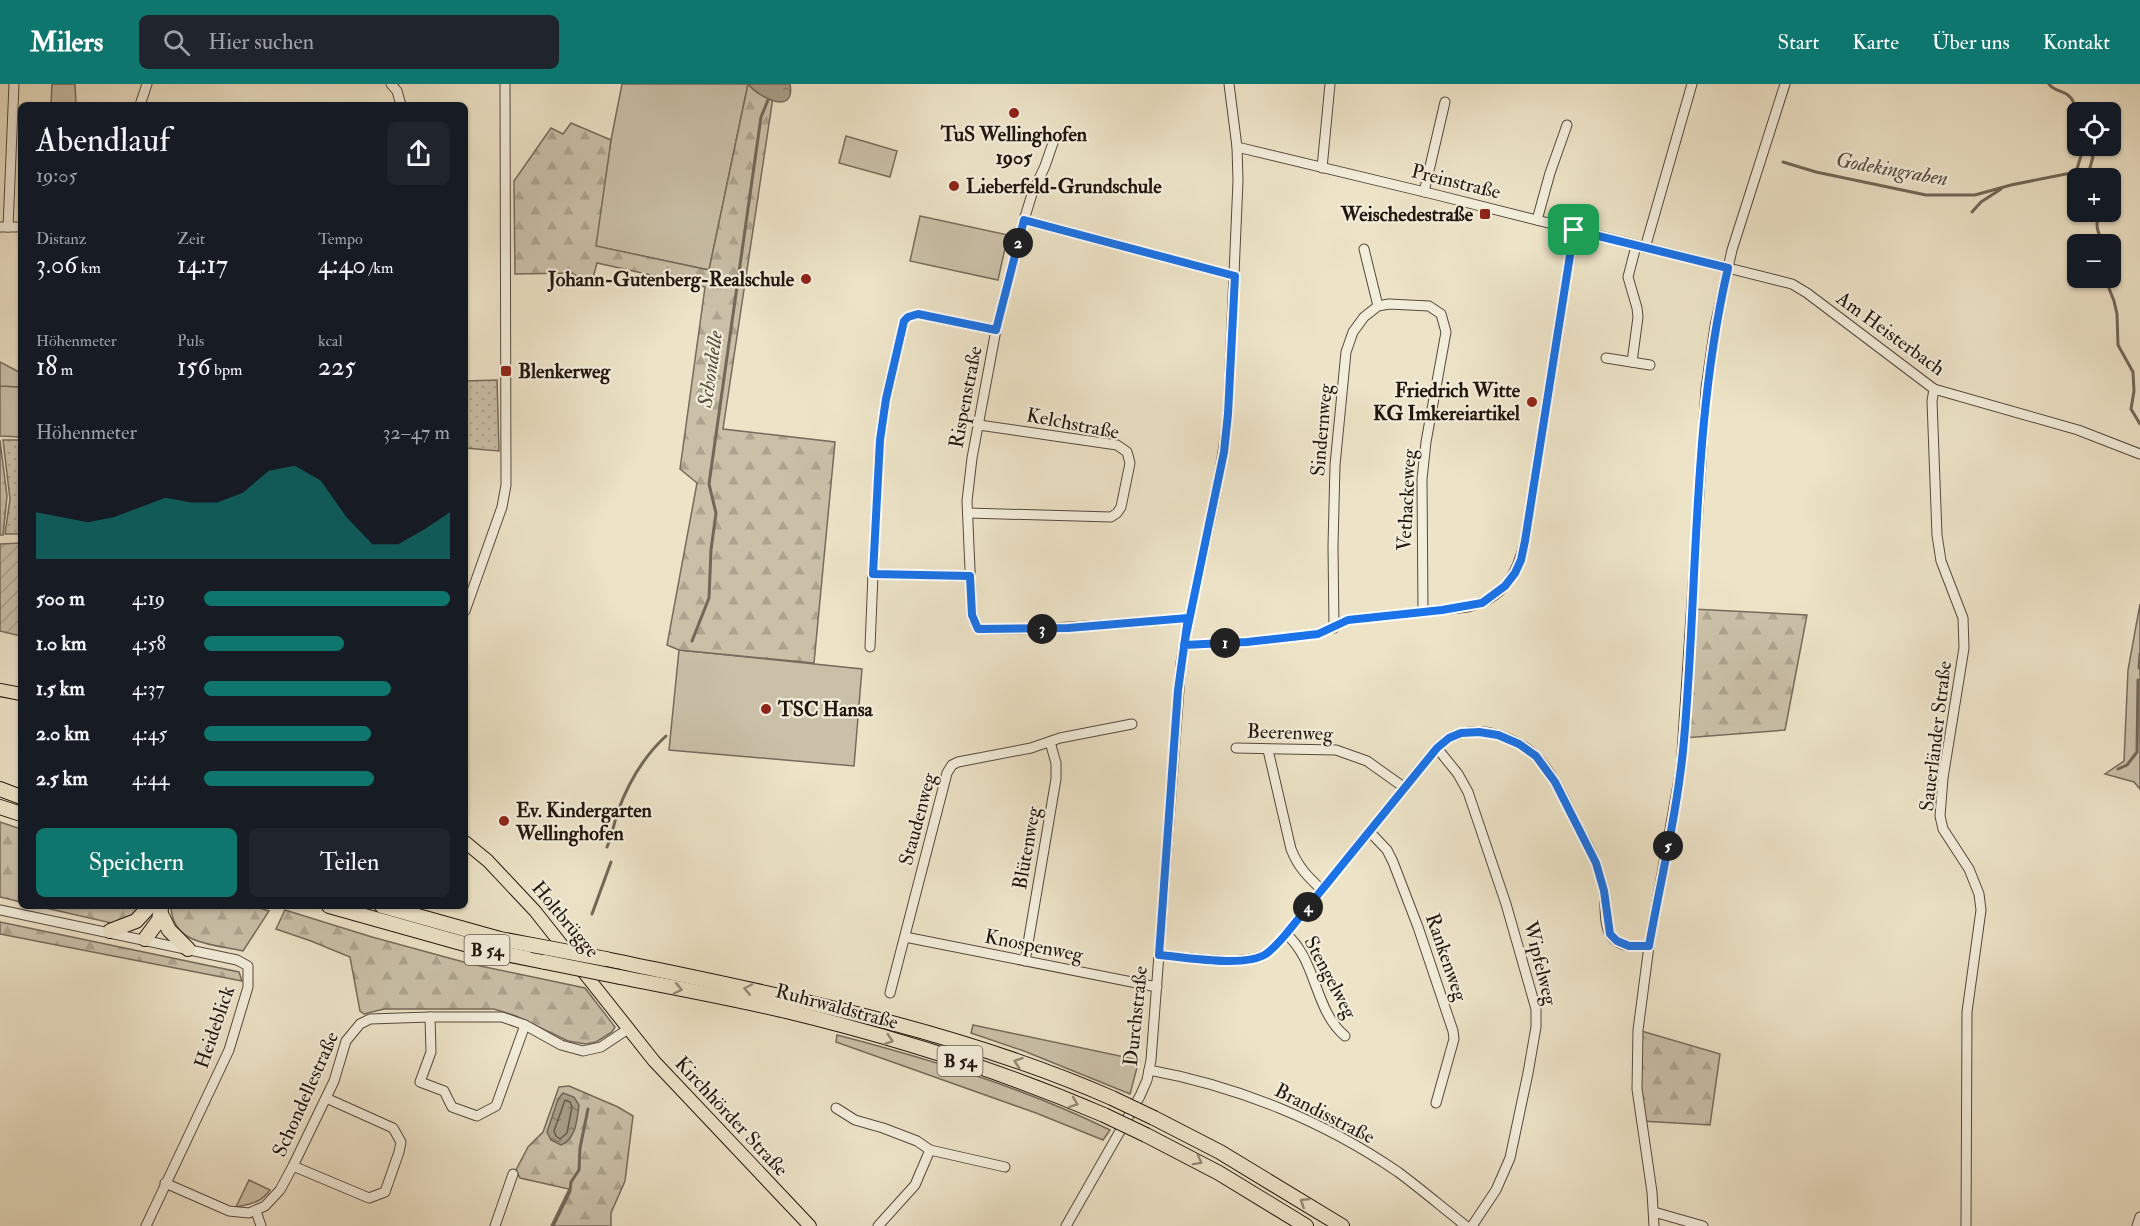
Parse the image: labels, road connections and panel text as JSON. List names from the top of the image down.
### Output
{
  "streets": {
    "highway": ["B 54", "Ruhrwaldstraße"],
    "main road": ["Holtbrügge", "Kirchhörder Straße"],
    "street": [
      "Preinstraße",
      "Am Heisterbach",
      "Rispenstraße",
      "Kelchstraße",
      "Sindernweg",
      "Vethackeweg",
      "Beerenweg",
      "Sauerländer Straße",
      "Staudenweg",
      "Blütenweg",
      "Knospenweg",
      "Rankenweg",
      "Wipfelweg",
      "Stengelweg",
      "Durchstraße",
      "Heideblick",
      "Schondellestraße",
      "Brandisstraße"
    ]
  },
  "crossings": [
    ["Preinstraße", "Am Heisterbach"],
    ["Preinstraße", "Durchstraße"],
    ["Am Heisterbach", "Sauerländer Straße"],
    ["Rispenstraße", "Kelchstraße"],
    ["Rispenstraße", "Durchstraße"],
    ["Sindernweg", "Vethackeweg"],
    ["Staudenweg", "Blütenweg"],
    ["Staudenweg", "Knospenweg"],
    ["Blütenweg", "Knospenweg"],
    ["Holtbrügge", "Schondellestraße"],
    ["Holtbrügge", "Kirchhörder Straße"],
    ["Knospenweg", "Durchstraße"],
    ["Durchstraße", "Brandisstraße"],
    ["Schondellestraße", "Kirchhörder Straße"]
  ],
  "water": ["Godekingraben", "Schondelle"],
  "places": {
    "other": [
      "TuS Wellinghofen 1905",
      "Lieberfeld-Grundschule",
      "Johann-Gutenberg-Realschule",
      "Friedrich Witte KG Imkereiartikel",
      "TSC Hansa",
      "Ev. Kindergarten Wellinghofen"
    ],
    "transit": ["Weischedestraße", "Blenkerweg"]
  },
  "page": {
    "header": "Milers",
    "search": "Hier suchen",
    "nav": [
      "Start",
      "Karte",
      "Über uns",
      "Kontakt"
    ],
    "map_buttons": ["+", "−"],
    "heading": ["Abendlauf", "19:05"],
    "stats": [
      ["Distanz", "3.06 km"],
      ["Zeit", "14:17"],
      ["Tempo", "4:40 /km"],
      ["Höhenmeter", "18 m"],
      ["Puls", "156 bpm"],
      ["kcal", "225"]
    ],
    "pins": [
      "2",
      "3",
      "1",
      "5",
      "4"
    ],
    "chart": ["Höhenmeter", "32–47 m"],
    "list": [
      {
        "name": "500 m",
        "note": "4:19"
      },
      {
        "name": "1.0 km",
        "note": "4:58"
      },
      {
        "name": "1.5 km",
        "note": "4:37"
      },
      {
        "name": "2.0 km",
        "note": "4:45"
      },
      {
        "name": "2.5 km",
        "note": "4:44"
      }
    ],
    "buttons": ["Speichern", "Teilen"]
  }
}
